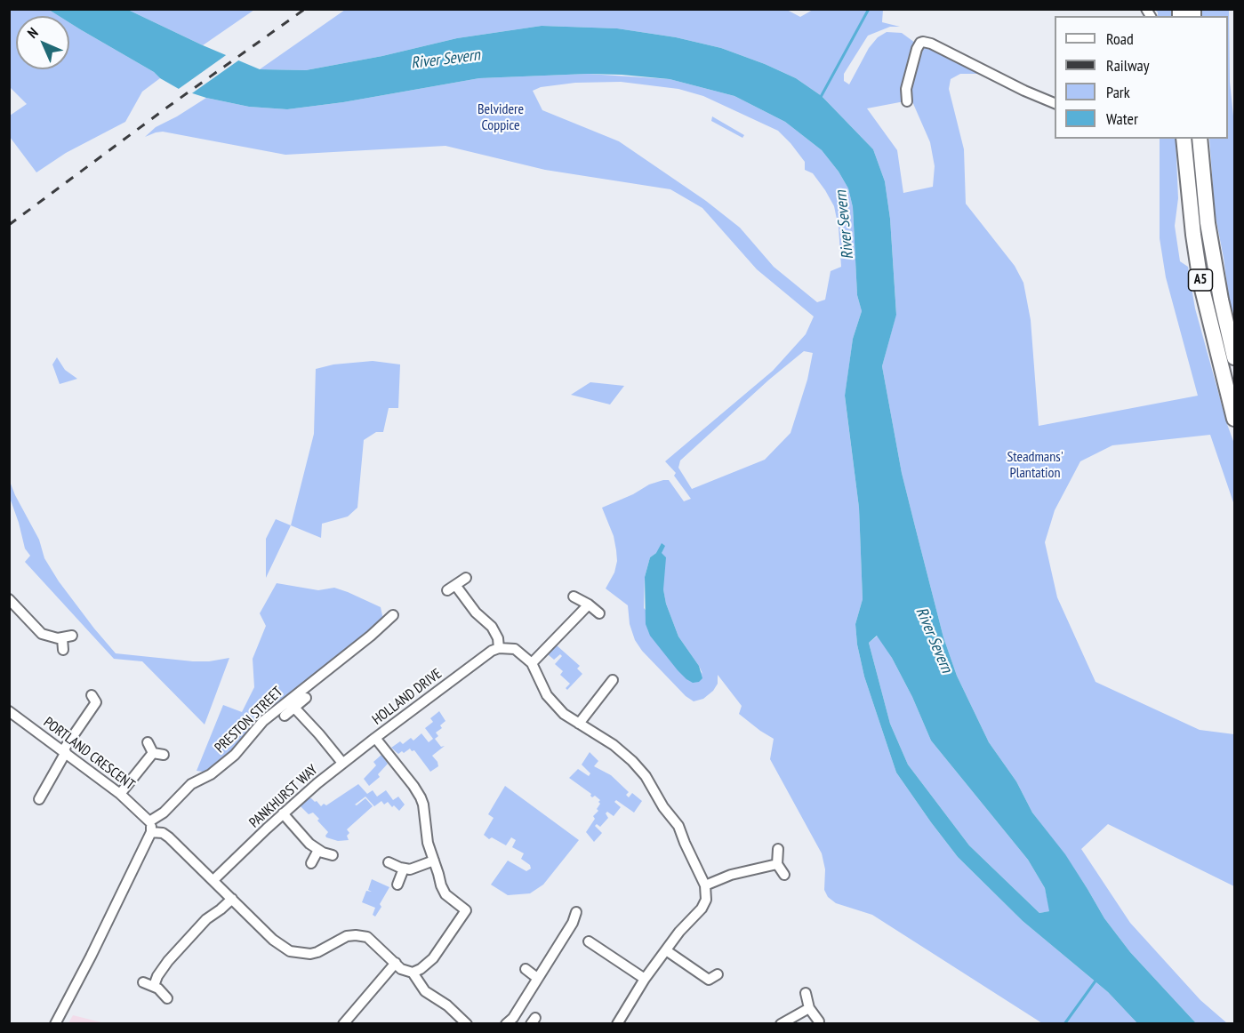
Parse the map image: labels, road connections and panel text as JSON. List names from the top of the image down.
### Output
{
  "streets": {
    "highway": ["A5"],
    "street": [
      "HOLLAND DRIVE",
      "PRESTON STREET",
      "PORTLAND CRESCENT",
      "PANKHURST WAY"
    ]
  },
  "crossings": [
    ["HOLLAND DRIVE", "PANKHURST WAY"],
    ["PRESTON STREET", "PORTLAND CRESCENT"]
  ],
  "water": ["River Severn"],
  "parks": ["Belvidere Coppice", "Steadmans' Plantation"],
  "legend": [
    "Road",
    "Railway",
    "Park",
    "Water"
  ],
  "north": "top left"
}
